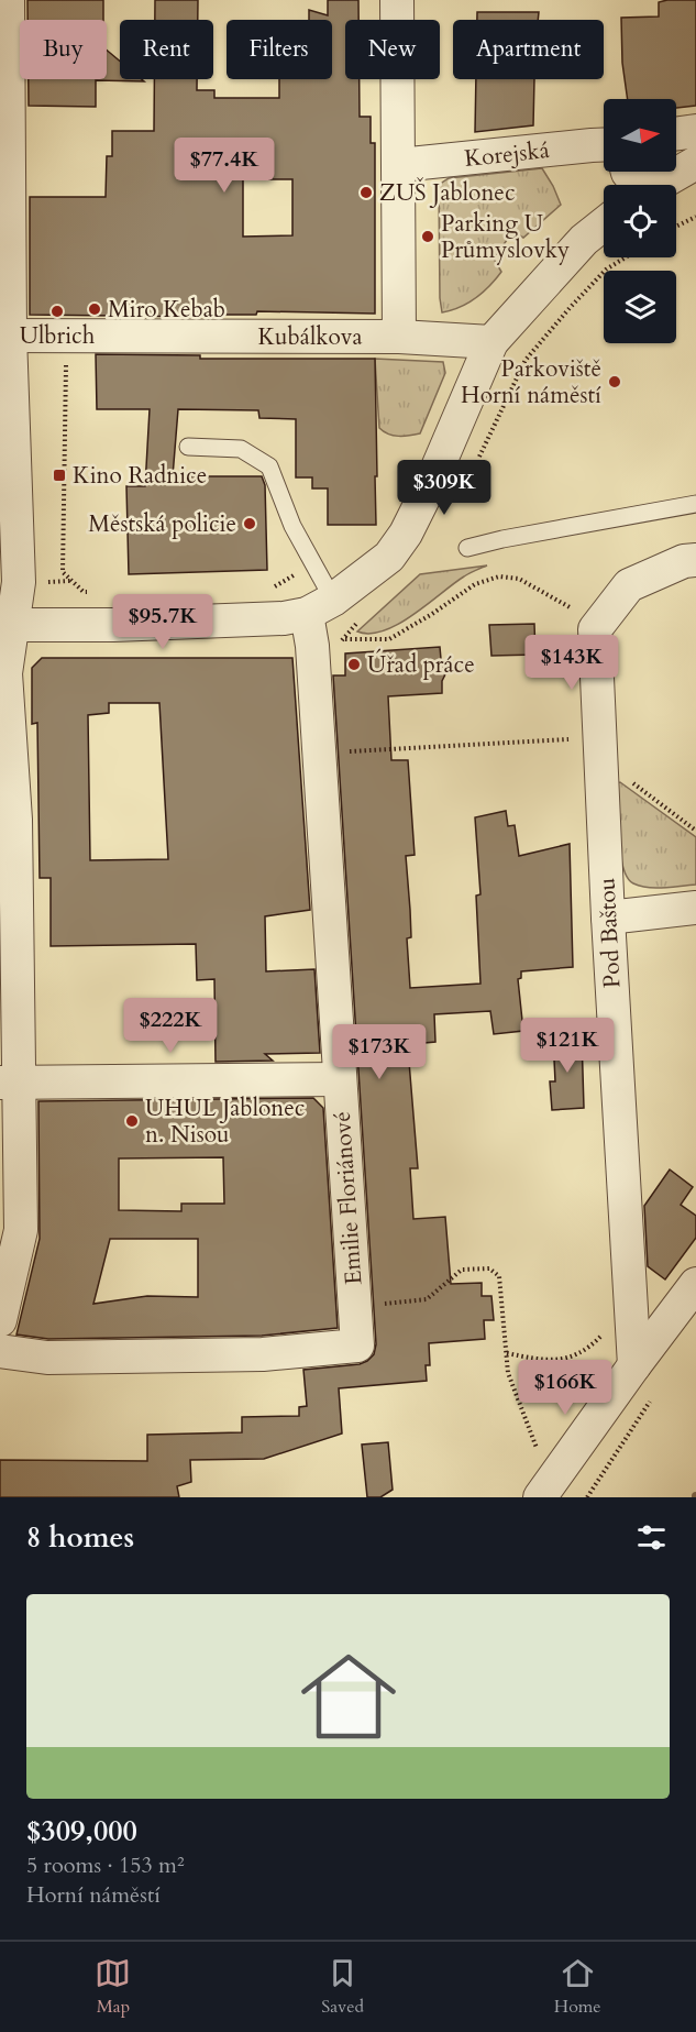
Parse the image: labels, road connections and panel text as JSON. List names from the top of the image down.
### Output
{
  "streets": {
    "street": [
      "Korejská",
      "Kubálkova",
      "Pod Baštou",
      "Emilie Floriánové"
    ]
  },
  "places": {
    "other": [
      "ZUŠ Jablonec",
      "Parking U Průmyslovky",
      "Miro Kebab",
      "Ulbrich",
      "Parkoviště Horní náměstí",
      "Městská policie",
      "Úřad práce",
      "UHUL Jablonec n. Nisou"
    ],
    "transit": ["Kino Radnice"]
  },
  "north": "right",
  "page": {
    "chip": [
      "Buy",
      "Rent",
      "Filters",
      "New",
      "Apartment"
    ],
    "price": [
      "$77.4K",
      "$309K",
      "$95.7K",
      "$143K",
      "$222K",
      "$121K",
      "$173K",
      "$166K"
    ],
    "heading": "8 homes",
    "list": [
      {
        "name": "$309,000",
        "note": "5 rooms · 153 m² · Horní náměstí"
      }
    ],
    "tabs": ["Map", "Saved", "Home"]
  }
}
